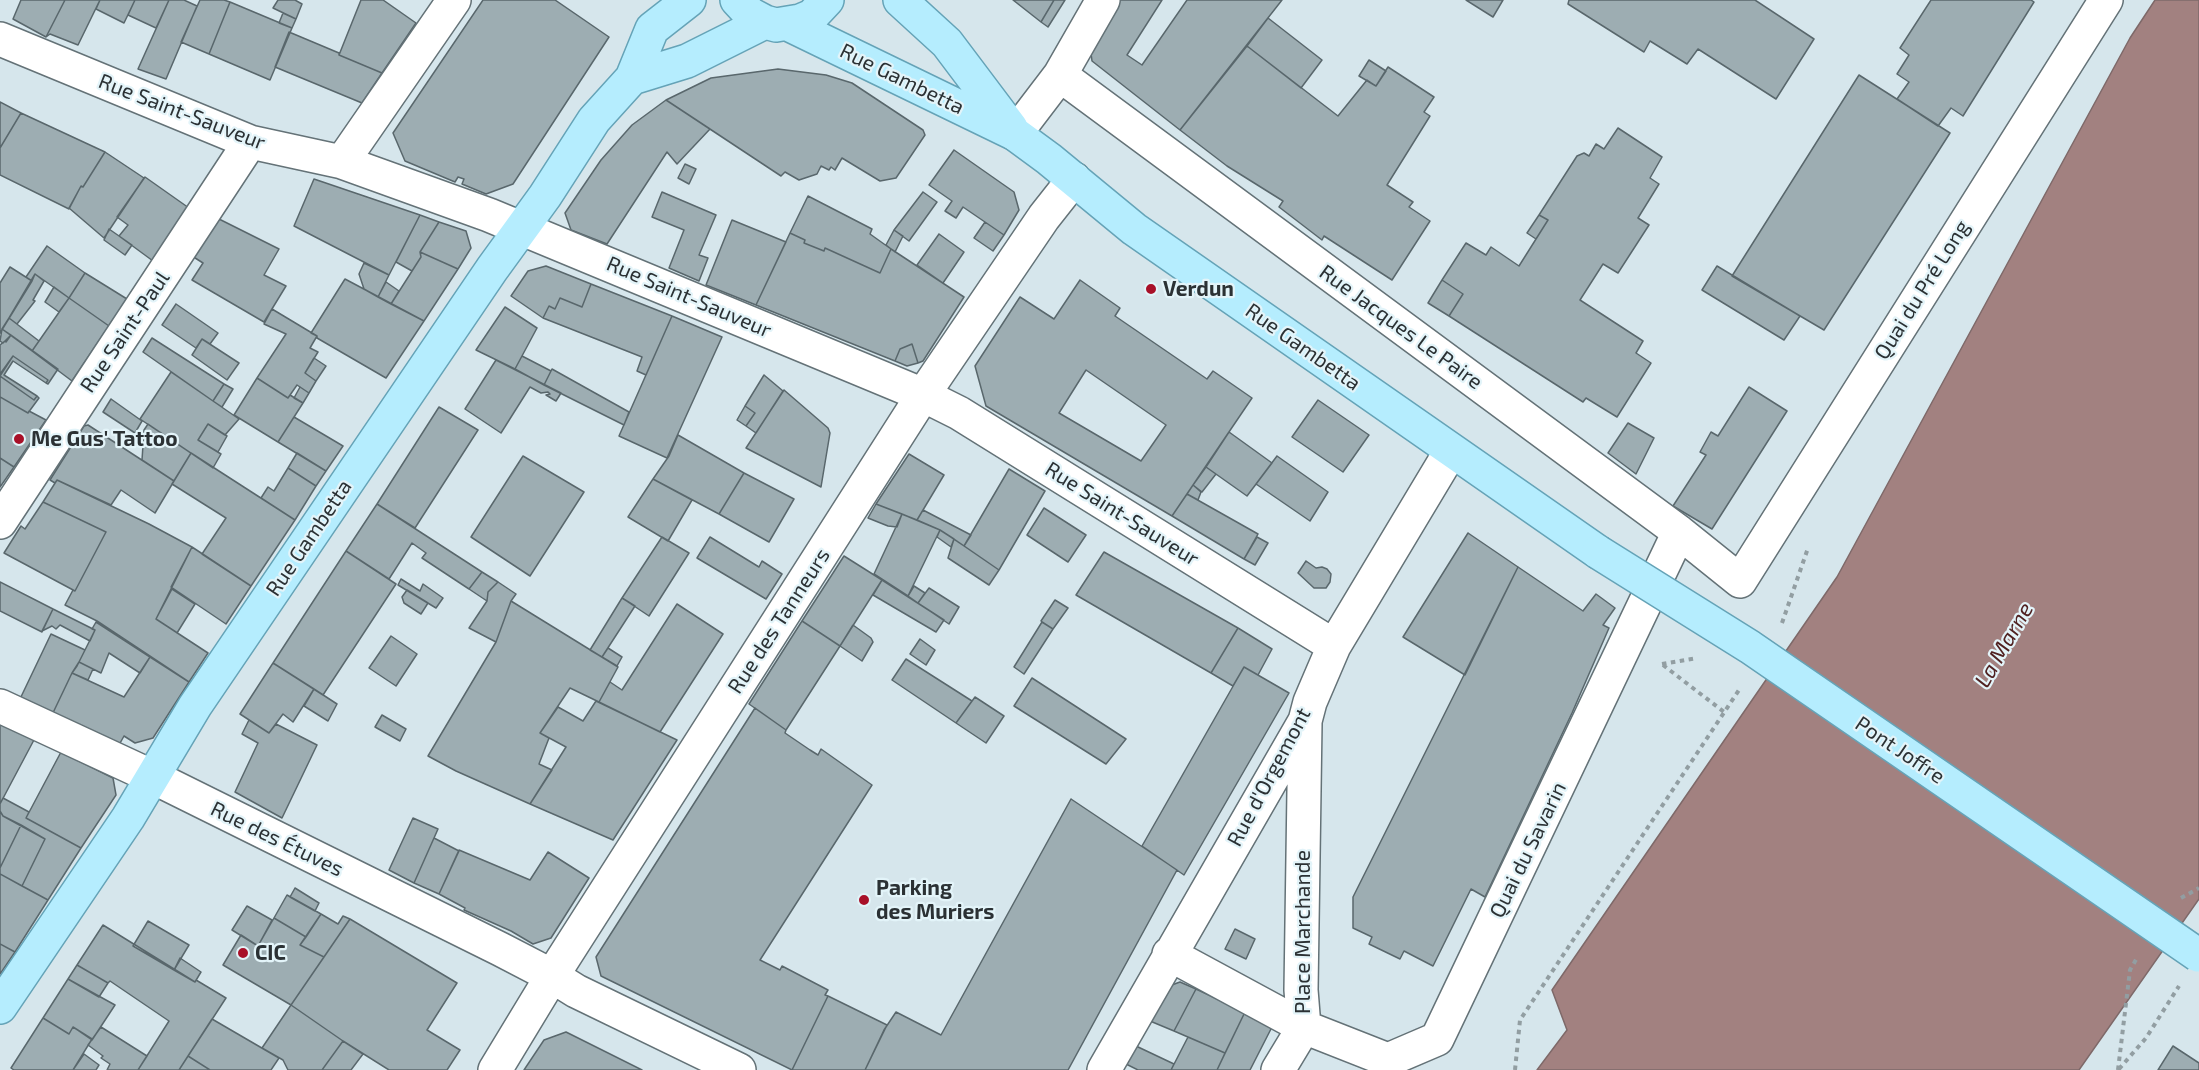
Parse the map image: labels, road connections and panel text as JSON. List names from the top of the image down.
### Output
{
  "streets": {
    "main road": ["Rue Gambetta", "Pont Joffre"],
    "street": [
      "Rue Saint-Sauveur",
      "Quai du Pré Long",
      "Rue Jacques Le Paire",
      "Rue Saint-Paul",
      "Rue des Tanneurs",
      "Rue d'Orgemont",
      "Rue des Étuves",
      "Quai du Savarin",
      "Place Marchande"
    ]
  },
  "crossings": [
    ["Rue Gambetta", "Rue Saint-Sauveur"],
    ["Rue Gambetta", "Rue des Tanneurs"],
    ["Rue Gambetta", "Pont Joffre"],
    ["Rue Gambetta", "Rue d'Orgemont"],
    ["Rue Gambetta", "Rue des Étuves"],
    ["Rue Saint-Sauveur", "Rue Saint-Paul"],
    ["Rue Saint-Sauveur", "Rue des Tanneurs"],
    ["Rue Saint-Sauveur", "Rue d'Orgemont"],
    ["Quai du Pré Long", "Rue Jacques Le Paire"],
    ["Rue Jacques Le Paire", "Quai du Savarin"],
    ["Rue des Tanneurs", "Rue des Étuves"],
    ["Rue d'Orgemont", "Place Marchande"],
    ["Quai du Savarin", "Place Marchande"]
  ],
  "water": ["La Marne"],
  "places": [
    "Verdun",
    "Me Gus' Tattoo",
    "Parking des Muriers",
    "CIC"
  ]
}
